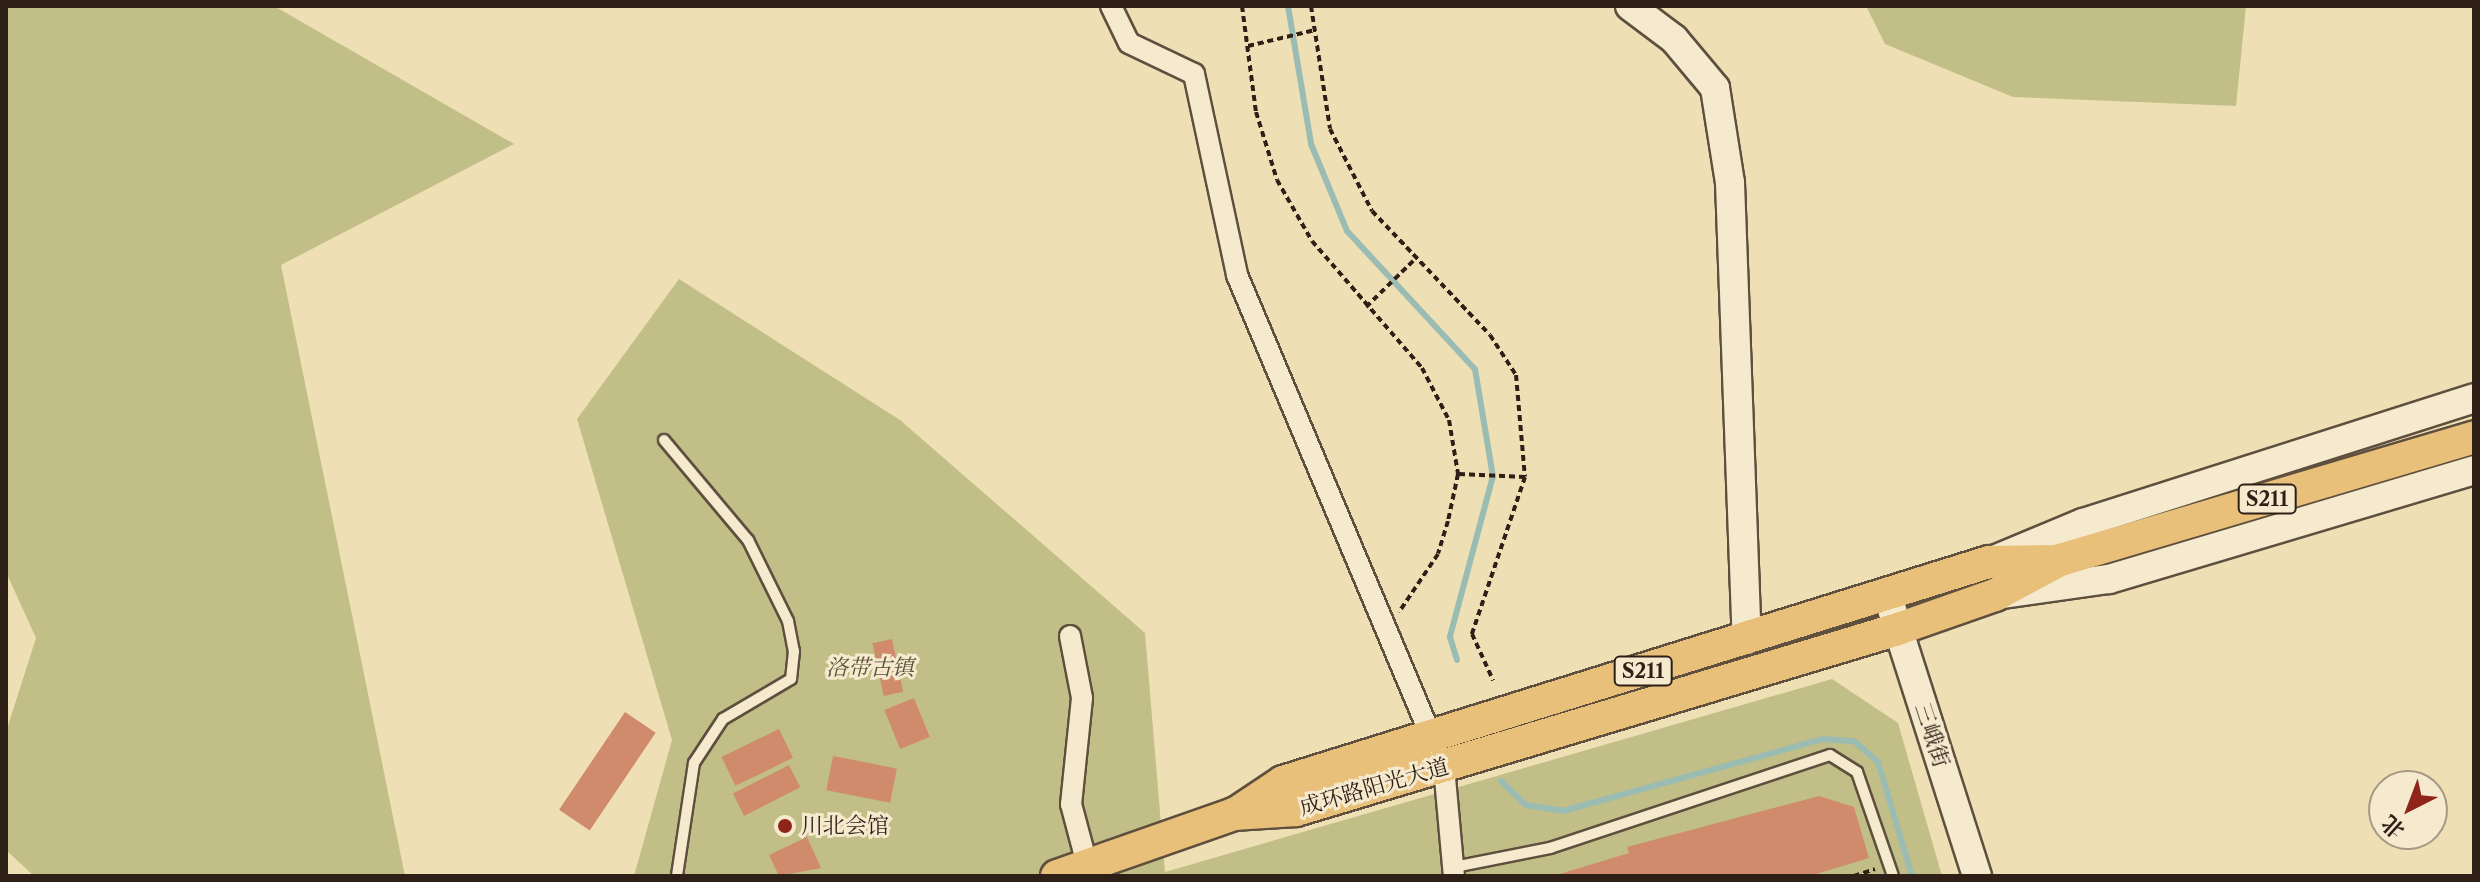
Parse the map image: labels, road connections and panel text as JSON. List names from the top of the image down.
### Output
{
  "streets": {
    "main road": ["S211", "成环路阳光大道"],
    "street": ["三峨街"]
  },
  "crossings": [
    ["S211", "成环路阳光大道"],
    ["三峨街", "成环路阳光大道"]
  ],
  "parks": ["洛带古镇"],
  "places": ["川北会馆"],
  "north": "bottom left"
}
